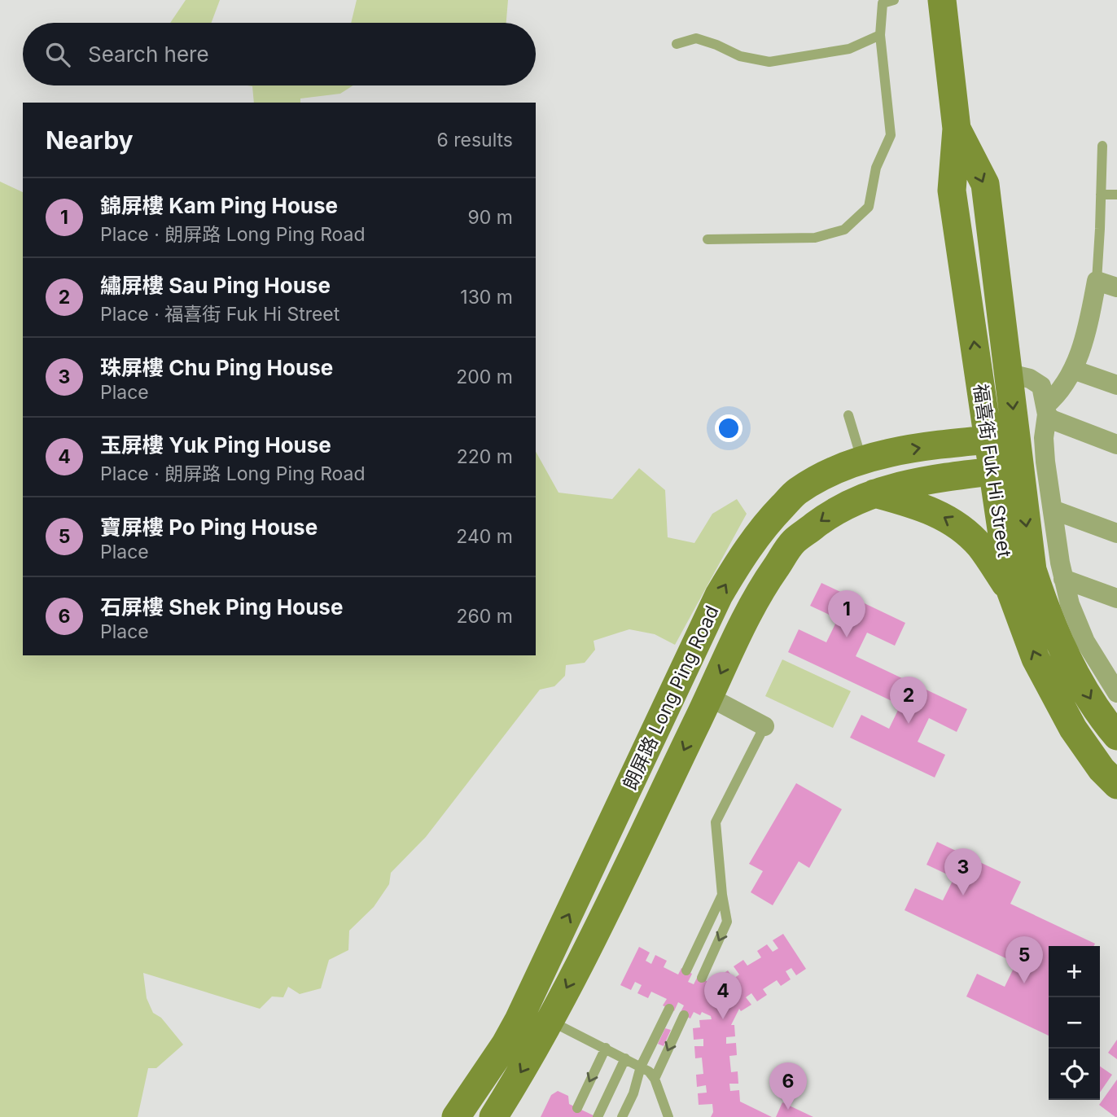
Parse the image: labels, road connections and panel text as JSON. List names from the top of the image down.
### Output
{
  "streets": {
    "main road": ["福喜街 Fuk Hi Street", "朗屏路 Long Ping Road"]
  },
  "crossings": [
    ["福喜街 Fuk Hi Street", "朗屏路 Long Ping Road"]
  ],
  "page": {
    "search": "Search here",
    "heading": ["Nearby", "6 results"],
    "list": [
      {
        "mark": "1",
        "name": "錦屏樓 Kam Ping House",
        "note": "Place · 朗屏路 Long Ping Road",
        "value": "90 m"
      },
      {
        "mark": "2",
        "name": "繡屏樓 Sau Ping House",
        "note": "Place · 福喜街 Fuk Hi Street",
        "value": "130 m"
      },
      {
        "mark": "3",
        "name": "珠屏樓 Chu Ping House",
        "note": "Place",
        "value": "200 m"
      },
      {
        "mark": "4",
        "name": "玉屏樓 Yuk Ping House",
        "note": "Place · 朗屏路 Long Ping Road",
        "value": "220 m"
      },
      {
        "mark": "5",
        "name": "寶屏樓 Po Ping House",
        "note": "Place",
        "value": "240 m"
      },
      {
        "mark": "6",
        "name": "石屏樓 Shek Ping House",
        "note": "Place",
        "value": "260 m"
      }
    ],
    "pins": [
      "1",
      "2",
      "3",
      "5",
      "4",
      "6"
    ],
    "map_buttons": ["+", "−"]
  }
}
